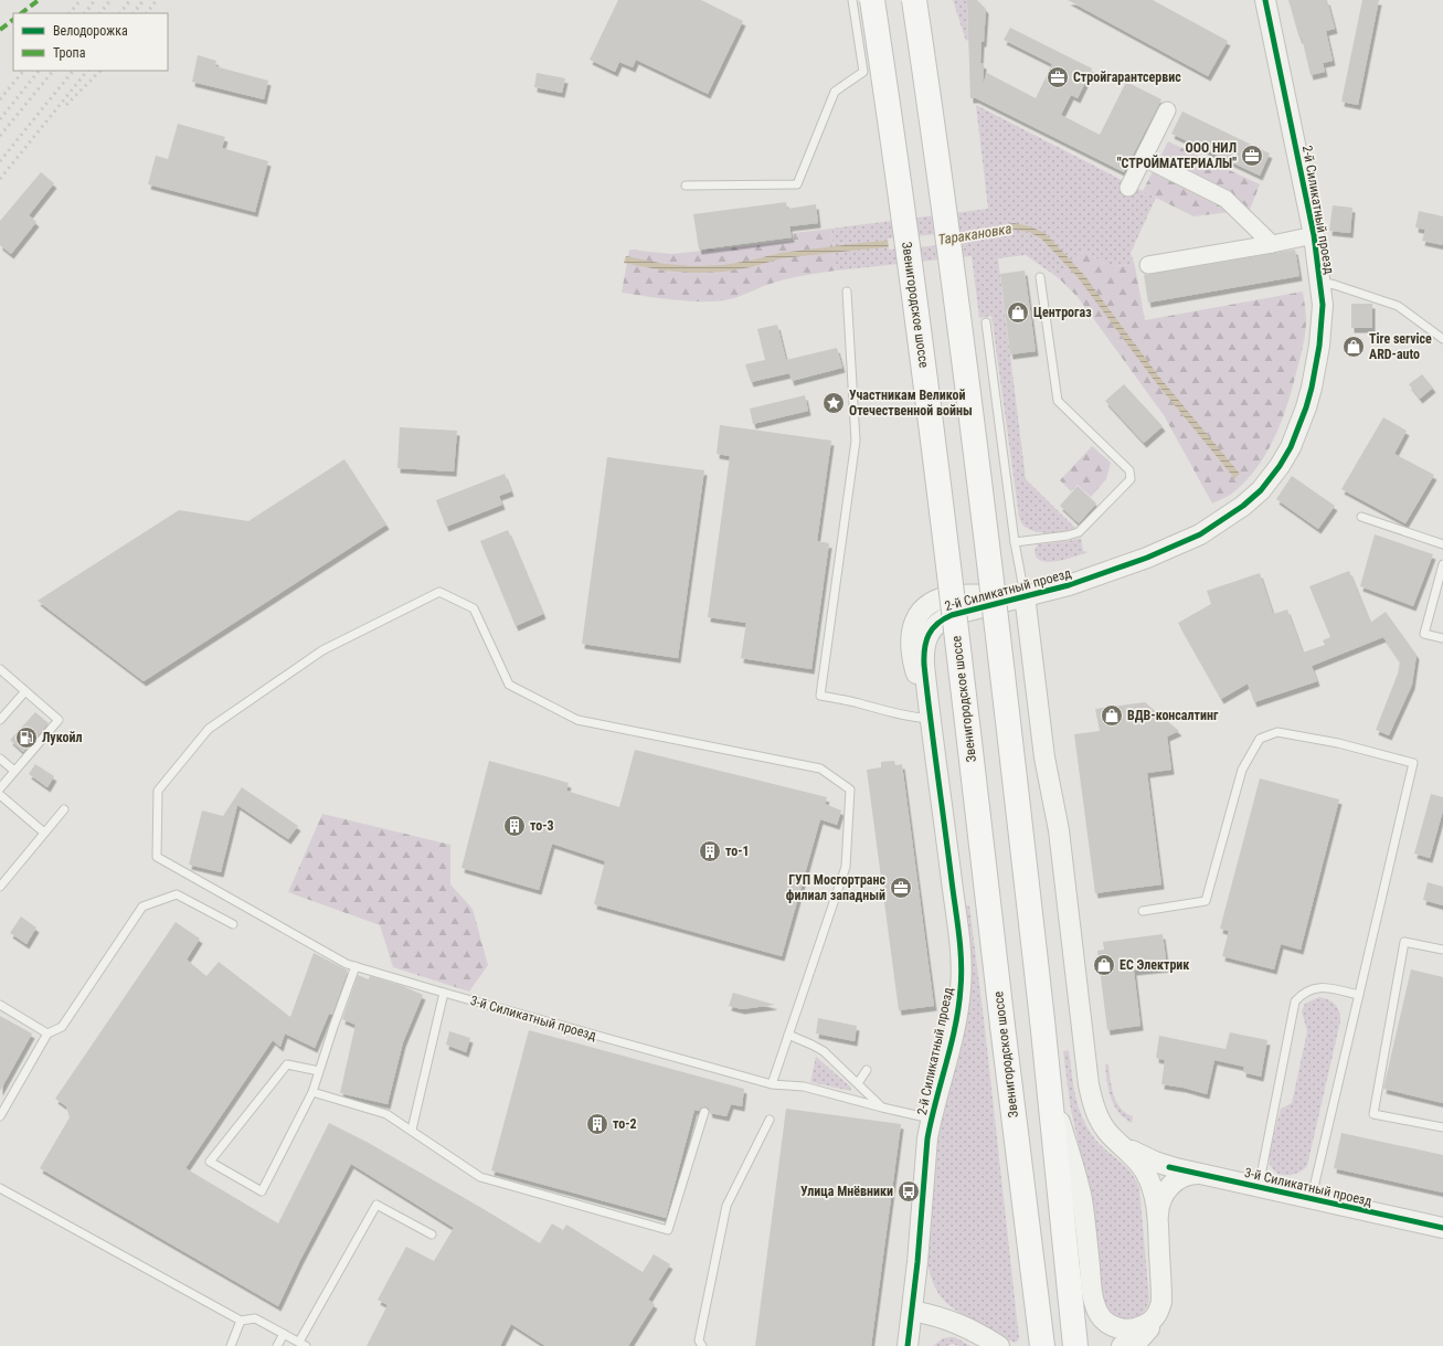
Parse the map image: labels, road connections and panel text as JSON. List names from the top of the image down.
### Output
{
  "streets": {
    "main road": ["Звенигородское шоссе"],
    "street": ["2-й Силикатный проезд", "3-й Силикатный проезд"]
  },
  "crossings": [
    ["2-й Силикатный проезд", "3-й Силикатный проезд"]
  ],
  "water": ["Таракановка"],
  "places": {
    "office": ["Стройгарантсервис", "ООО НИЛ \"СТРОЙМАТЕРИАЛЫ\"", "ГУП Мосгортранс филиал западный"],
    "shop": [
      "Центрогаз",
      "Tire service ARD-auto",
      "ВДВ-консалтинг",
      "ЕС Электрик"
    ],
    "place": ["Участникам Великой Отечественной войны"],
    "fuel station": ["Лукойл"],
    "building": ["то-3", "то-1", "то-2"],
    "bus stop": ["Улица Мнёвники"]
  },
  "legend": ["Велодорожка", "Тропа"]
}
